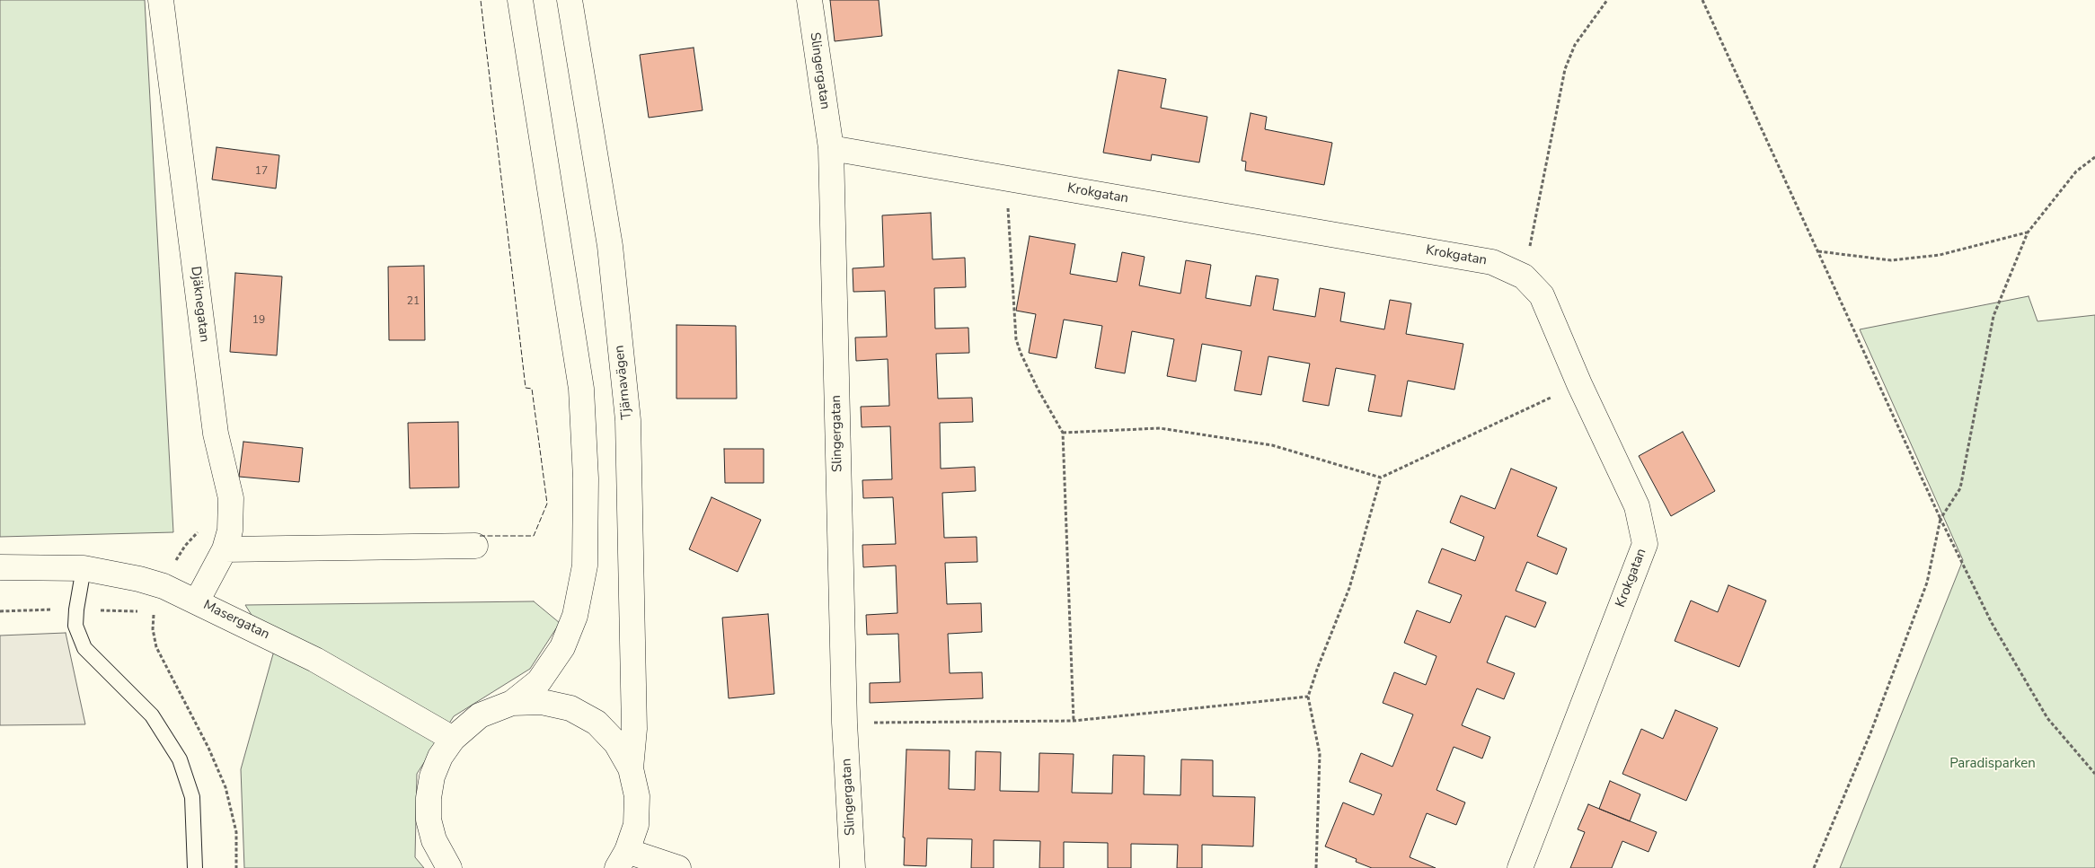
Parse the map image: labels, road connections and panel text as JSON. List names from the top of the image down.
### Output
{
  "streets": {
    "main road": [
      "Slingergatan",
      "Krokgatan",
      "Djäknegatan",
      "Tjärnavägen",
      "Masergatan"
    ]
  },
  "crossings": [
    ["Slingergatan", "Krokgatan"],
    ["Djäknegatan", "Masergatan"],
    ["Tjärnavägen", "Masergatan"]
  ],
  "parks": ["Paradisparken"],
  "house_numbers": ["17", "21", "19"]
}
